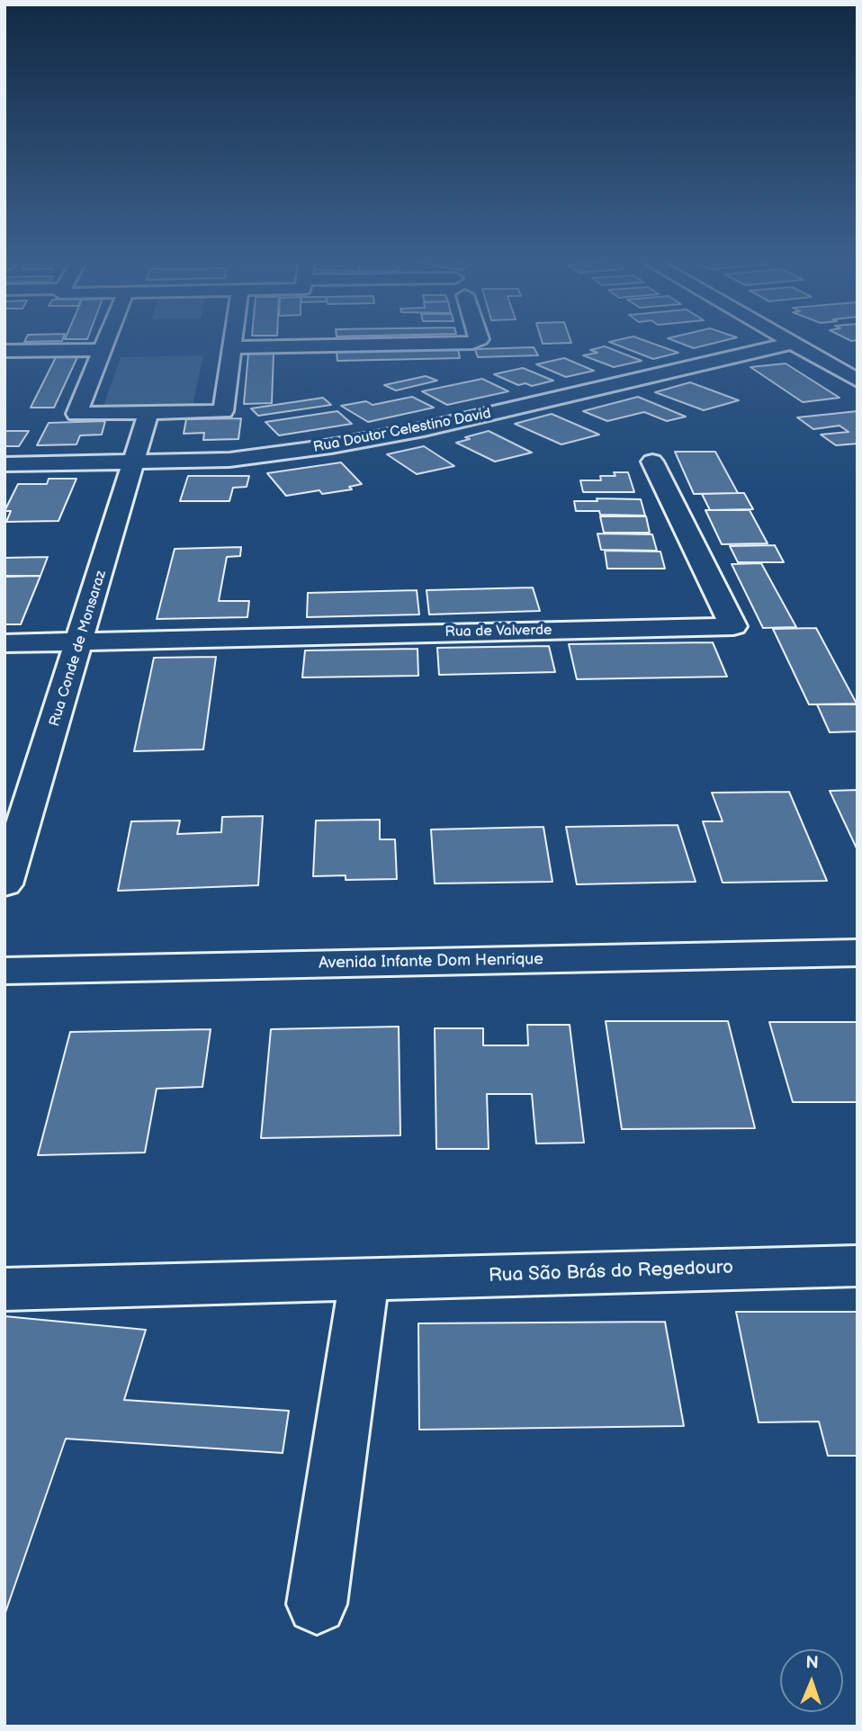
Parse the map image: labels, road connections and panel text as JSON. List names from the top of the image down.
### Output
{
  "streets": {
    "street": [
      "Rua Doutor Celestino David",
      "Rua de Valverde",
      "Rua Conde de Monsaraz",
      "Avenida Infante Dom Henrique",
      "Rua São Brás do Regedouro"
    ]
  },
  "crossings": [
    ["Rua Doutor Celestino David", "Rua Conde de Monsaraz"],
    ["Rua de Valverde", "Rua Conde de Monsaraz"]
  ],
  "north": "top"
}
